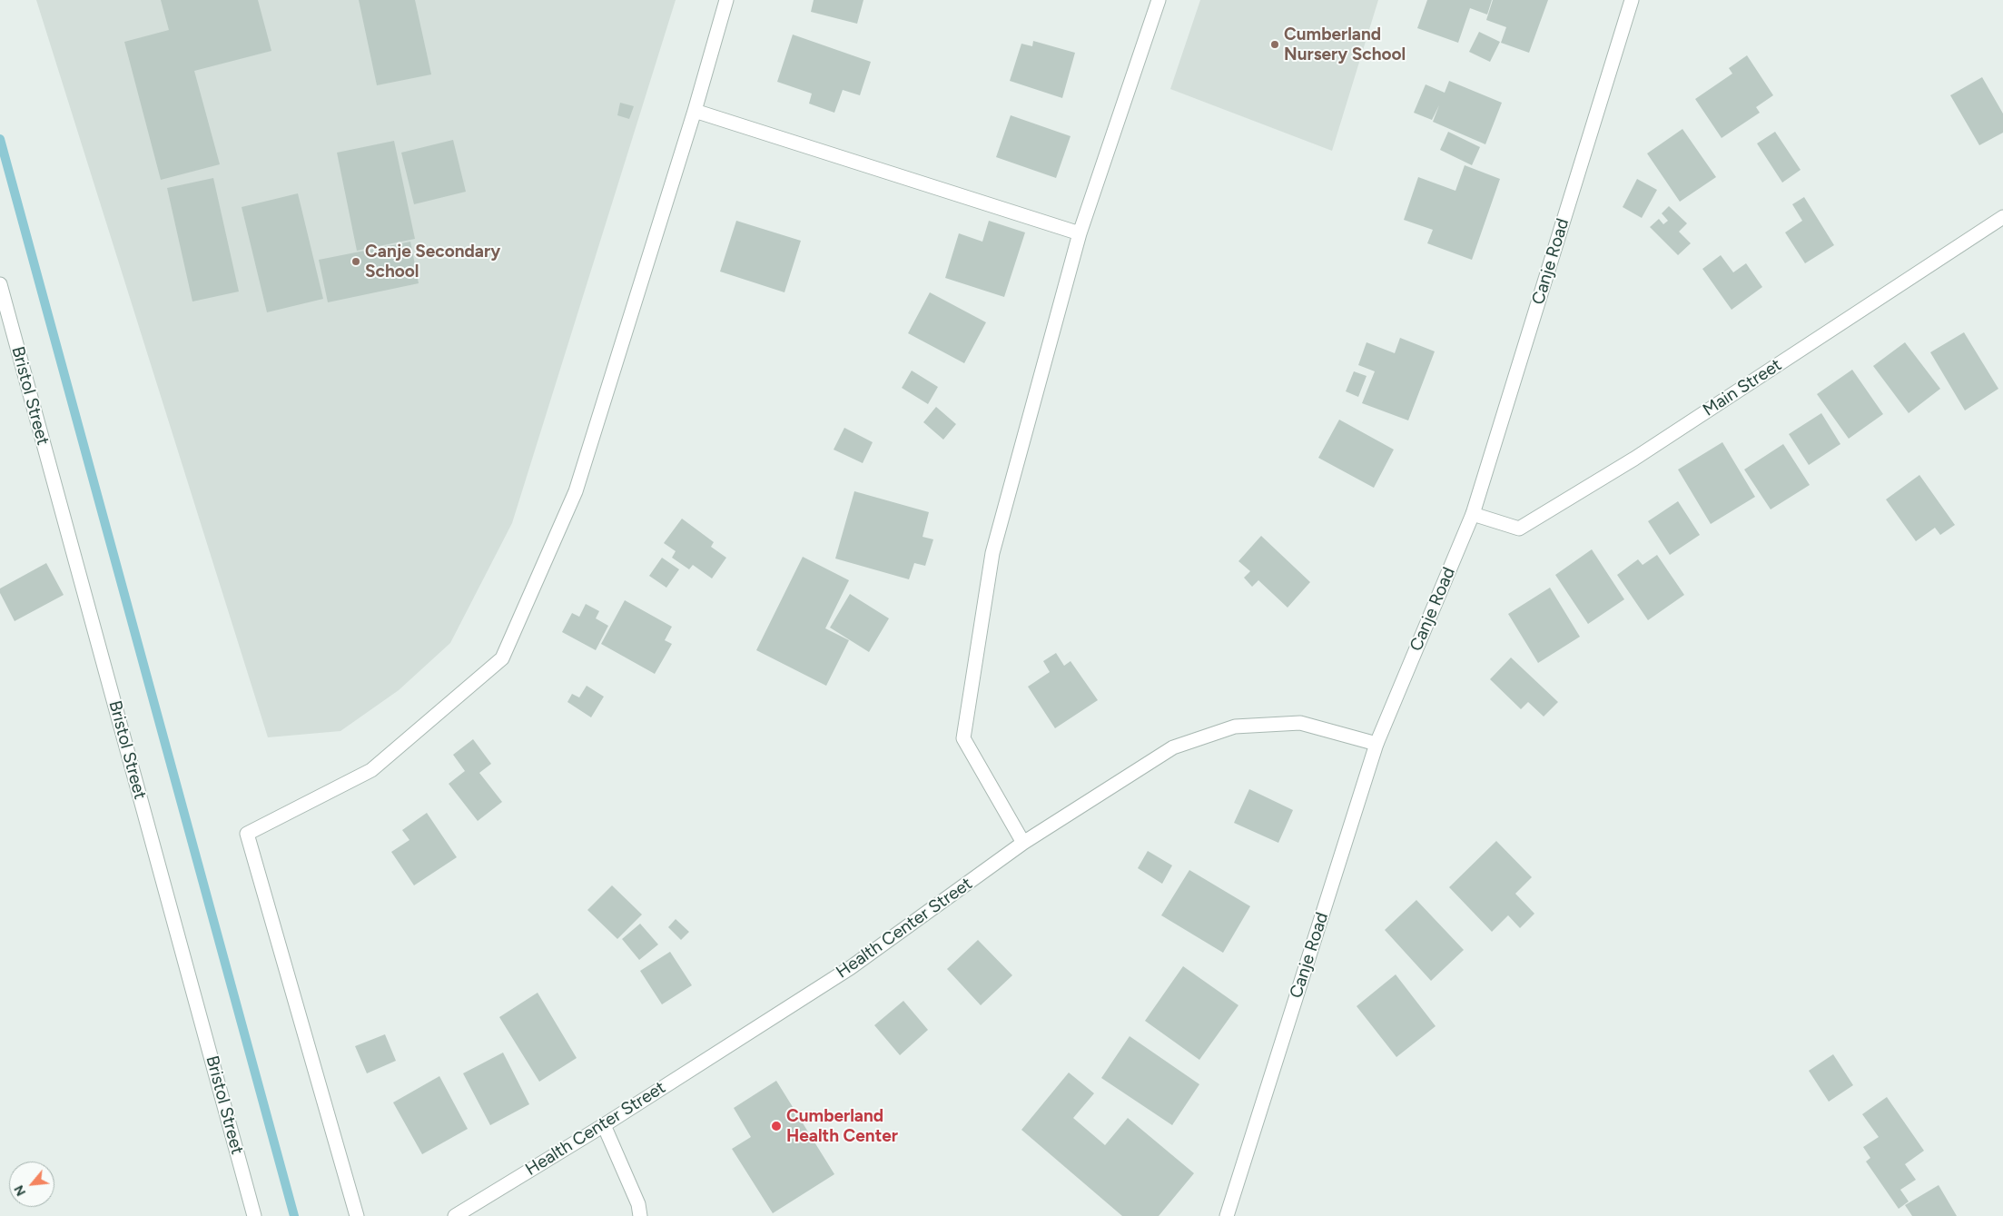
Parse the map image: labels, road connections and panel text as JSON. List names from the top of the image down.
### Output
{
  "streets": {
    "street": [
      "Canje Road",
      "Main Street",
      "Bristol Street",
      "Health Center Street"
    ]
  },
  "crossings": [
    ["Canje Road", "Main Street"],
    ["Canje Road", "Health Center Street"]
  ],
  "places": ["Cumberland Nursery School", "Canje Secondary School", "Cumberland Health Center"],
  "north": "bottom left"
}
